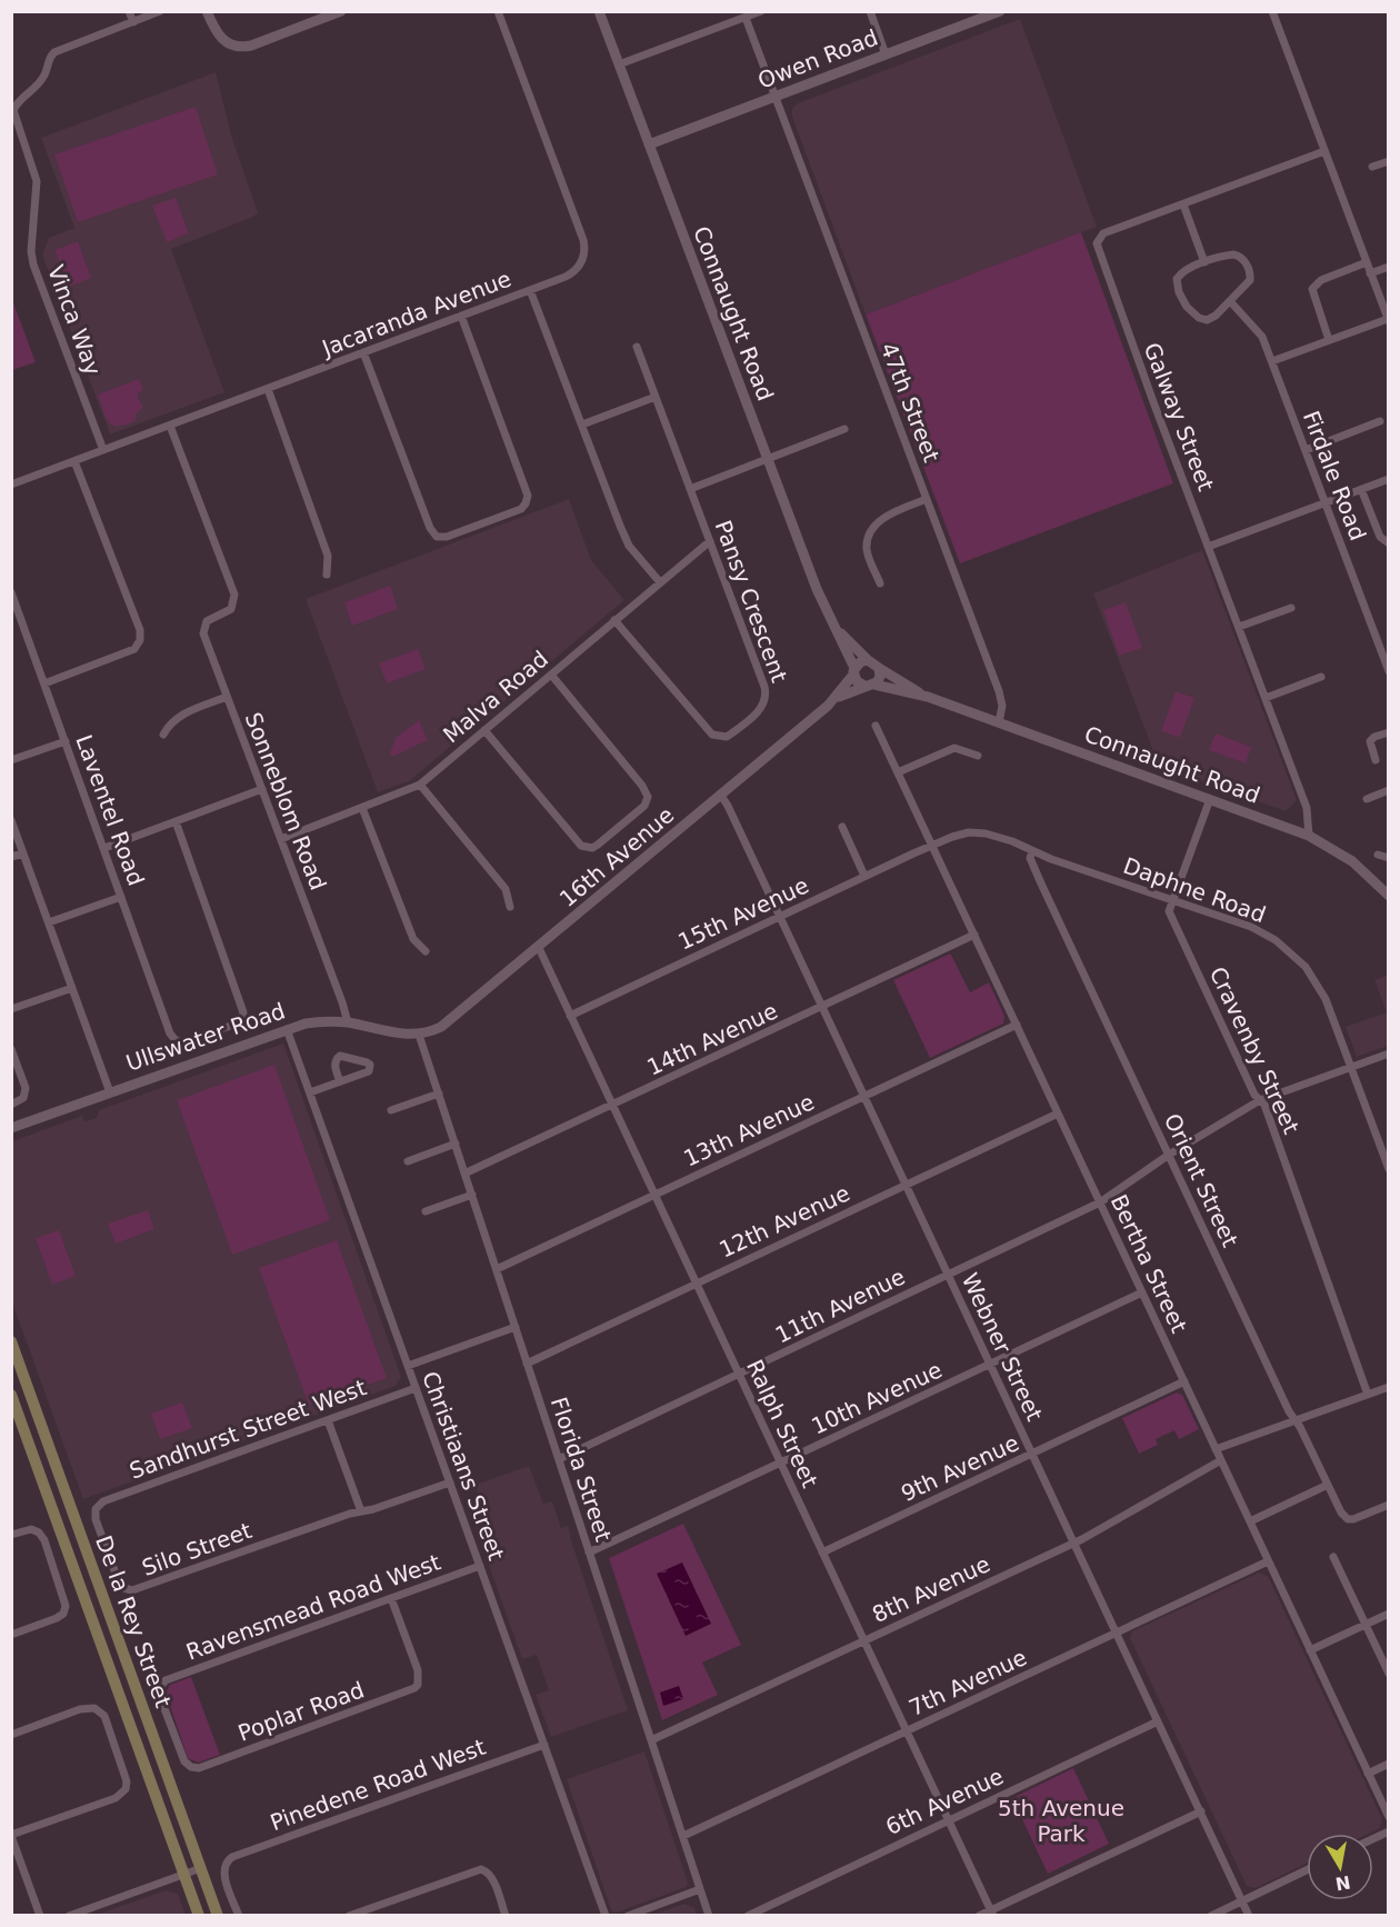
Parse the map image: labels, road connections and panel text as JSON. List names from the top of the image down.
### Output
{
  "streets": {
    "main road": ["De la Rey Street"],
    "street": [
      "Owen Road",
      "Jacaranda Avenue",
      "Connaught Road",
      "Vinca Way",
      "47th Street",
      "Galway Street",
      "Firdale Road",
      "Pansy Crescent",
      "Malva Road",
      "Sonneblom Road",
      "Laventel Road",
      "16th Avenue",
      "Daphne Road",
      "15th Avenue",
      "Ullswater Road",
      "14th Avenue",
      "Cravenby Street",
      "13th Avenue",
      "Orient Street",
      "12th Avenue",
      "Bertha Street",
      "11th Avenue",
      "Webner Street",
      "10th Avenue",
      "Ralph Street",
      "Sandhurst Street West",
      "Christiaans Street",
      "9th Avenue",
      "Florida Street",
      "Silo Street",
      "8th Avenue",
      "Ravensmead Road West",
      "7th Avenue",
      "Poplar Road",
      "Pinedene Road West",
      "6th Avenue"
    ]
  },
  "crossings": [
    ["Owen Road", "Connaught Road"],
    ["Owen Road", "47th Street"],
    ["Jacaranda Avenue", "Vinca Way"],
    ["Jacaranda Avenue", "Sonneblom Road"],
    ["Connaught Road", "47th Street"],
    ["Connaught Road", "Galway Street"],
    ["Connaught Road", "16th Avenue"],
    ["Pansy Crescent", "Malva Road"],
    ["Malva Road", "Sonneblom Road"],
    ["Sonneblom Road", "Ullswater Road"],
    ["16th Avenue", "Ullswater Road"],
    ["16th Avenue", "Webner Street"],
    ["16th Avenue", "Ralph Street"],
    ["16th Avenue", "Florida Street"],
    ["Daphne Road", "15th Avenue"],
    ["Daphne Road", "Cravenby Street"],
    ["Daphne Road", "Orient Street"],
    ["Daphne Road", "Bertha Street"],
    ["Daphne Road", "11th Avenue"],
    ["15th Avenue", "Bertha Street"],
    ["15th Avenue", "Webner Street"],
    ["15th Avenue", "Ralph Street"],
    ["Ullswater Road", "Christiaans Street"],
    ["Ullswater Road", "Florida Street"],
    ["14th Avenue", "Bertha Street"],
    ["14th Avenue", "Webner Street"],
    ["14th Avenue", "Ralph Street"],
    ["14th Avenue", "Florida Street"],
    ["Cravenby Street", "11th Avenue"],
    ["13th Avenue", "Bertha Street"],
    ["13th Avenue", "Webner Street"],
    ["13th Avenue", "Ralph Street"],
    ["13th Avenue", "Florida Street"],
    ["Orient Street", "11th Avenue"],
    ["12th Avenue", "Bertha Street"],
    ["12th Avenue", "Webner Street"],
    ["12th Avenue", "Ralph Street"],
    ["12th Avenue", "Florida Street"],
    ["Bertha Street", "11th Avenue"],
    ["Bertha Street", "10th Avenue"],
    ["Bertha Street", "9th Avenue"],
    ["Bertha Street", "8th Avenue"],
    ["Bertha Street", "7th Avenue"],
    ["11th Avenue", "Webner Street"],
    ["11th Avenue", "Ralph Street"],
    ["11th Avenue", "Florida Street"],
    ["Webner Street", "10th Avenue"],
    ["Webner Street", "9th Avenue"],
    ["Webner Street", "8th Avenue"],
    ["Webner Street", "7th Avenue"],
    ["Webner Street", "6th Avenue"],
    ["10th Avenue", "Ralph Street"],
    ["10th Avenue", "Florida Street"],
    ["Ralph Street", "9th Avenue"],
    ["Ralph Street", "8th Avenue"],
    ["Ralph Street", "7th Avenue"],
    ["Ralph Street", "6th Avenue"],
    ["Sandhurst Street West", "Christiaans Street"],
    ["Sandhurst Street West", "Silo Street"],
    ["Christiaans Street", "Silo Street"],
    ["Christiaans Street", "Ravensmead Road West"],
    ["Christiaans Street", "Pinedene Road West"],
    ["Florida Street", "8th Avenue"],
    ["Florida Street", "7th Avenue"],
    ["Ravensmead Road West", "Poplar Road"]
  ],
  "parks": ["5th Avenue Park"],
  "north": "bottom"
}
